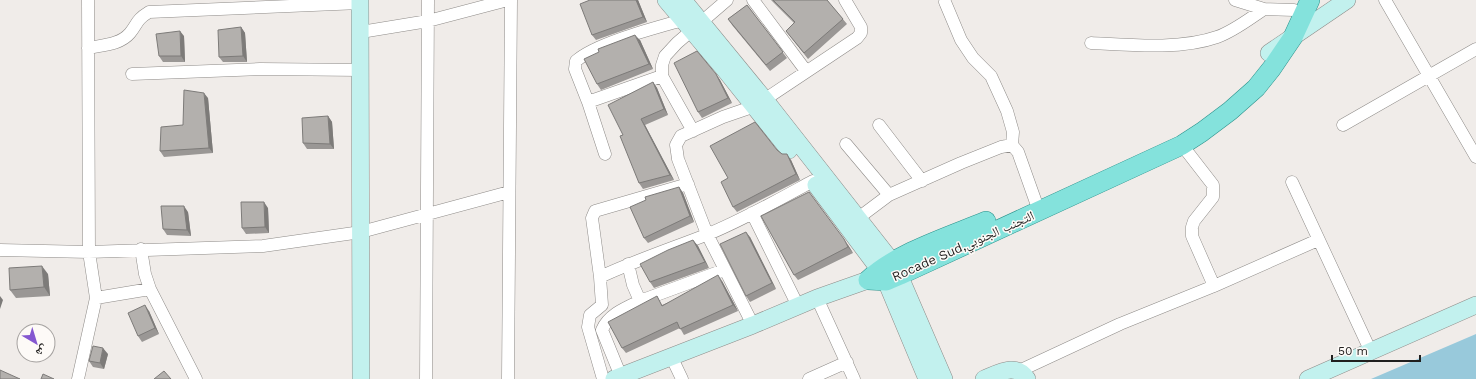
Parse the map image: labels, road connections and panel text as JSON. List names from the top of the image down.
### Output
{
  "streets": {
    "main road": ["Rocade Sud,التجنب الجنوبي"]
  },
  "scale_bar": "50 m",
  "north": "bottom right"
}
